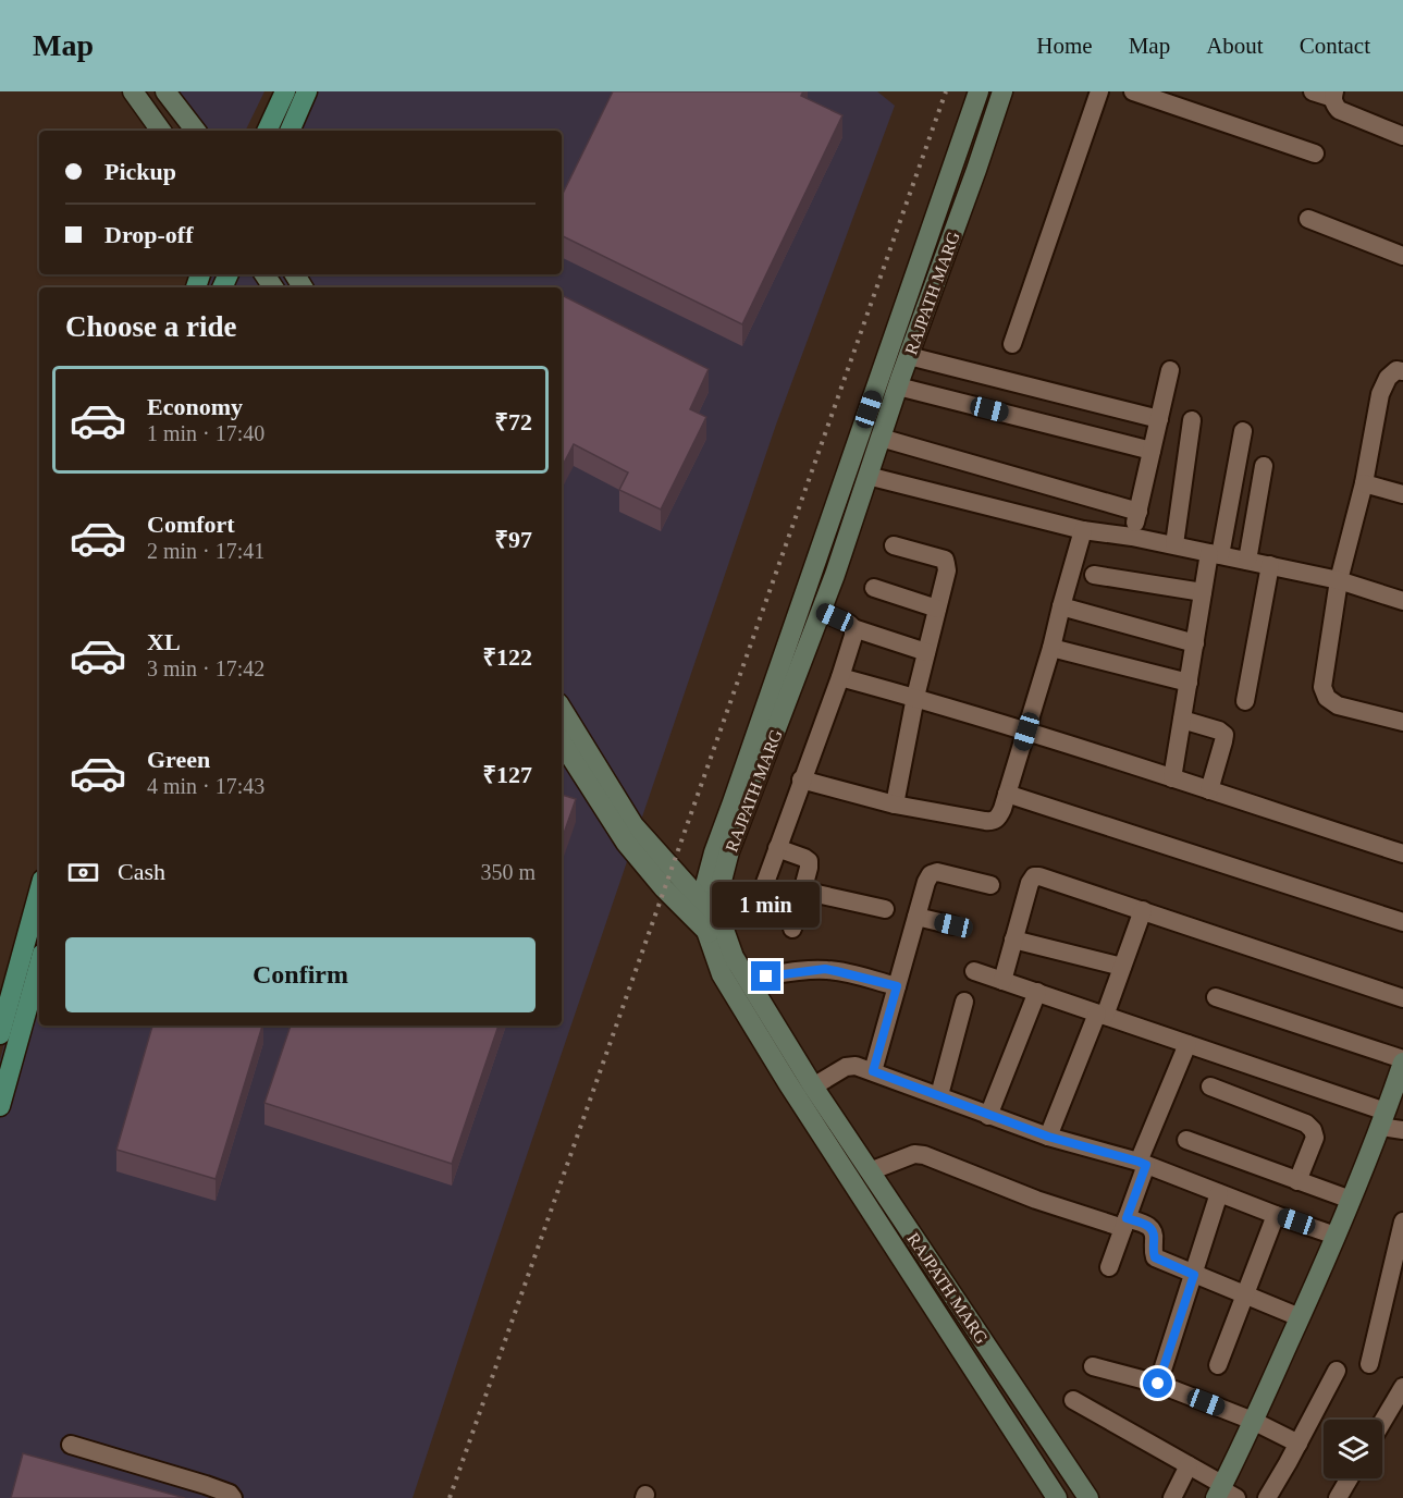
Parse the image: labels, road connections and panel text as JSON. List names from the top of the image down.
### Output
{
  "streets": {
    "main road": ["RAJPATH MARG"]
  },
  "page": {
    "header": "Map",
    "nav": [
      "Home",
      "Map",
      "About",
      "Contact"
    ],
    "banner": ["Pickup", "Drop-off"],
    "heading": "Choose a ride",
    "list": [
      {
        "name": "Economy",
        "note": "1 min · 17:40",
        "value": "₹72"
      },
      {
        "name": "Comfort",
        "note": "2 min · 17:41",
        "value": "₹97"
      },
      {
        "name": "XL",
        "note": "3 min · 17:42",
        "value": "₹122"
      },
      {
        "name": "Green",
        "note": "4 min · 17:43",
        "value": "₹127"
      }
    ],
    "pay": ["Cash", "350 m"],
    "bubble": "1 min",
    "buttons": "Confirm"
  }
}
